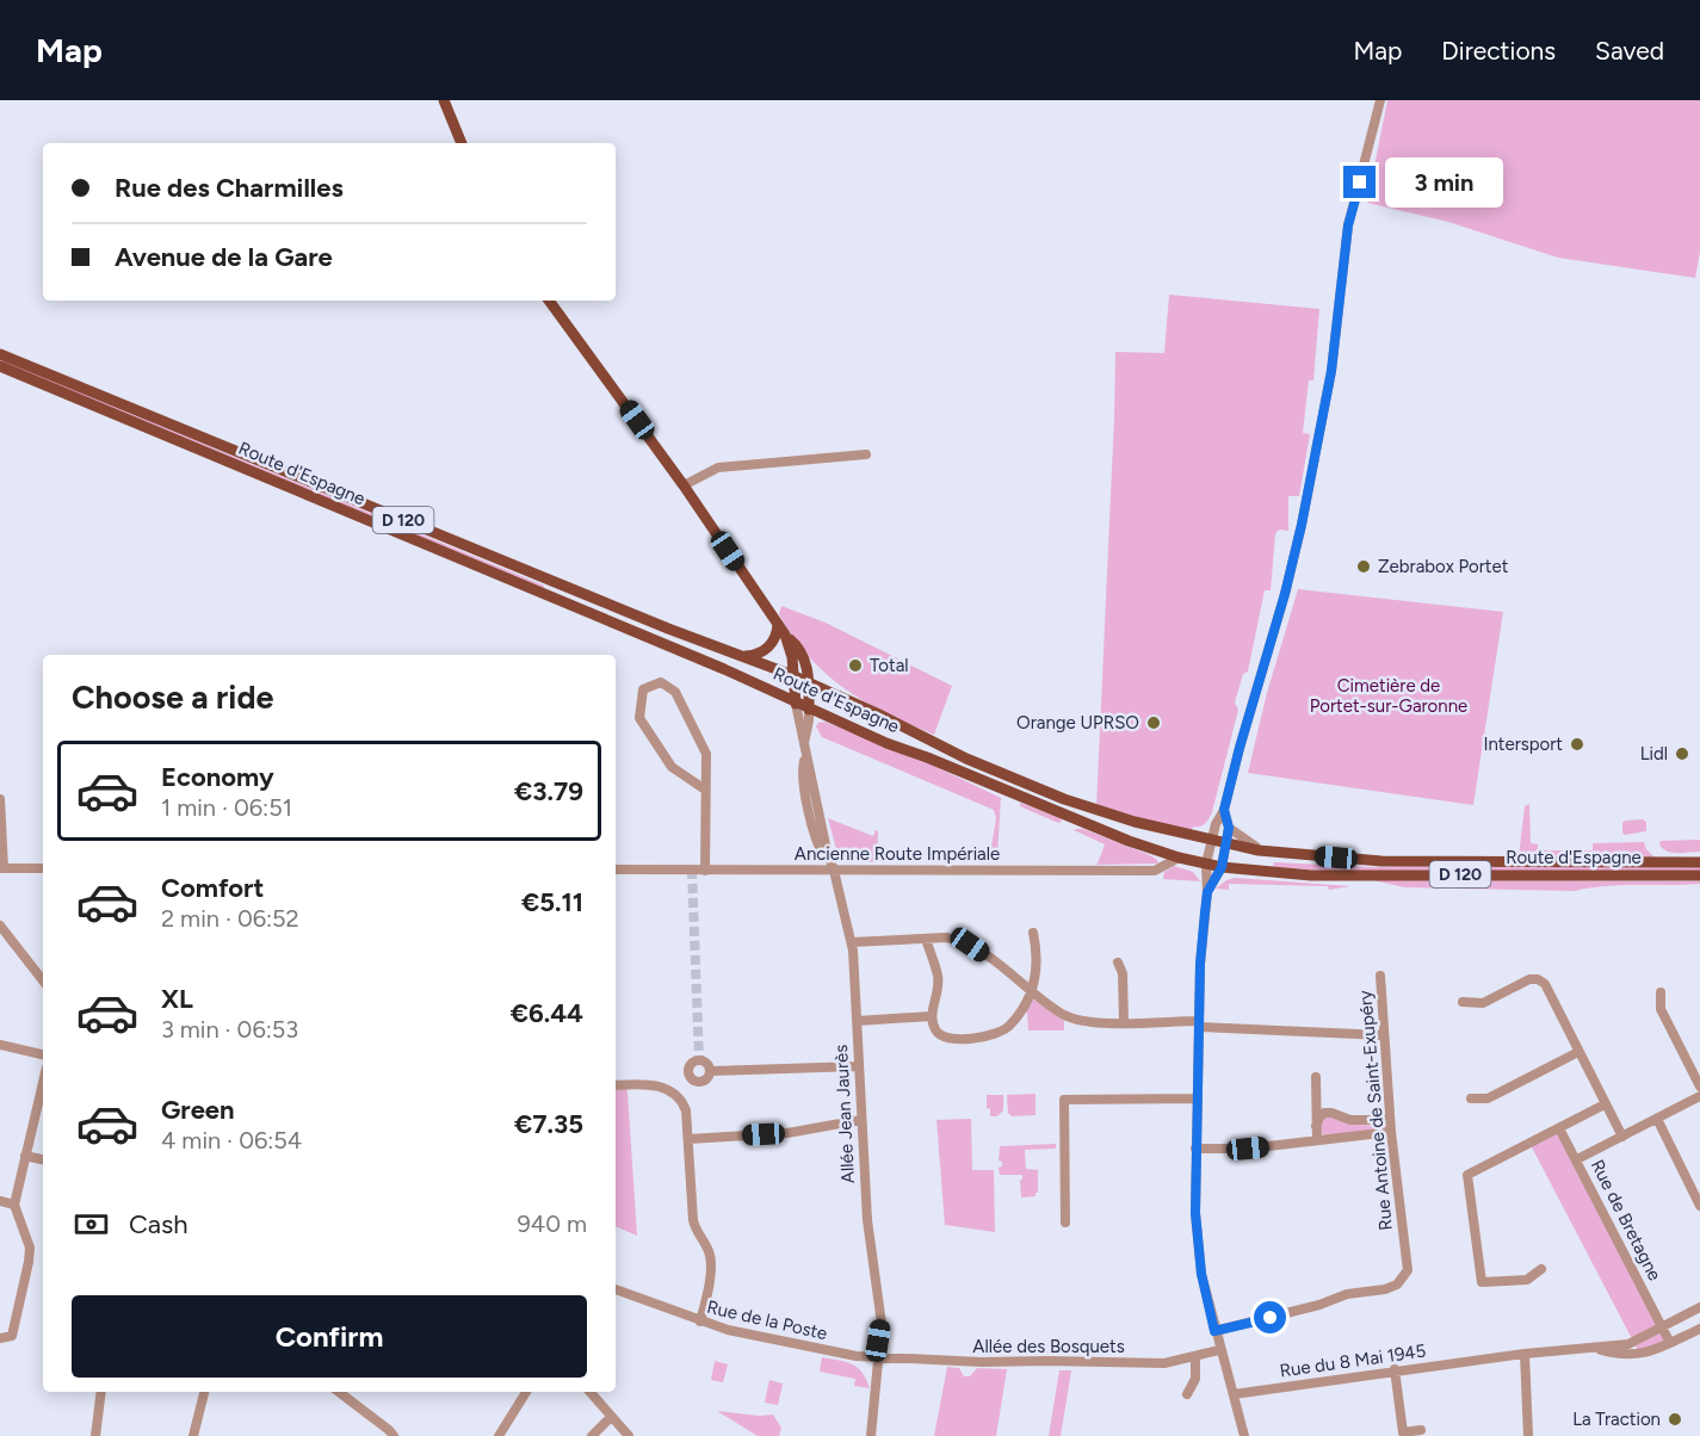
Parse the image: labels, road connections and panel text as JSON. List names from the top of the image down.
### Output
{
  "streets": {
    "main road": ["Route d'Espagne", "D 120"],
    "street": [
      "Ancienne Route Impériale",
      "Rue Antoine de Saint-Exupéry",
      "Allée Jean Jaurès",
      "Rue de Bretagne",
      "Rue de la Poste",
      "Allée des Bosquets",
      "Rue du 8 Mai 1945"
    ]
  },
  "crossings": [
    ["Route d'Espagne", "Ancienne Route Impériale"],
    ["Route d'Espagne", "Allée Jean Jaurès"],
    ["Ancienne Route Impériale", "Allée Jean Jaurès"],
    ["Allée Jean Jaurès", "Rue de la Poste"],
    ["Allée Jean Jaurès", "Allée des Bosquets"],
    ["Rue de Bretagne", "Rue du 8 Mai 1945"],
    ["Rue de la Poste", "Allée des Bosquets"]
  ],
  "parks": ["Cimetière de Portet-sur-Garonne"],
  "places": [
    "Zebrabox Portet",
    "Total",
    "Orange UPRSO",
    "Intersport",
    "Lidl",
    "La Traction"
  ],
  "page": {
    "header": "Map",
    "nav": ["Map", "Directions", "Saved"],
    "banner": ["Rue des Charmilles", "Avenue de la Gare"],
    "bubble": "3 min",
    "heading": "Choose a ride",
    "list": [
      {
        "name": "Economy",
        "note": "1 min · 06:51",
        "value": "€3.79"
      },
      {
        "name": "Comfort",
        "note": "2 min · 06:52",
        "value": "€5.11"
      },
      {
        "name": "XL",
        "note": "3 min · 06:53",
        "value": "€6.44"
      },
      {
        "name": "Green",
        "note": "4 min · 06:54",
        "value": "€7.35"
      }
    ],
    "pay": ["Cash", "940 m"],
    "buttons": "Confirm"
  }
}
